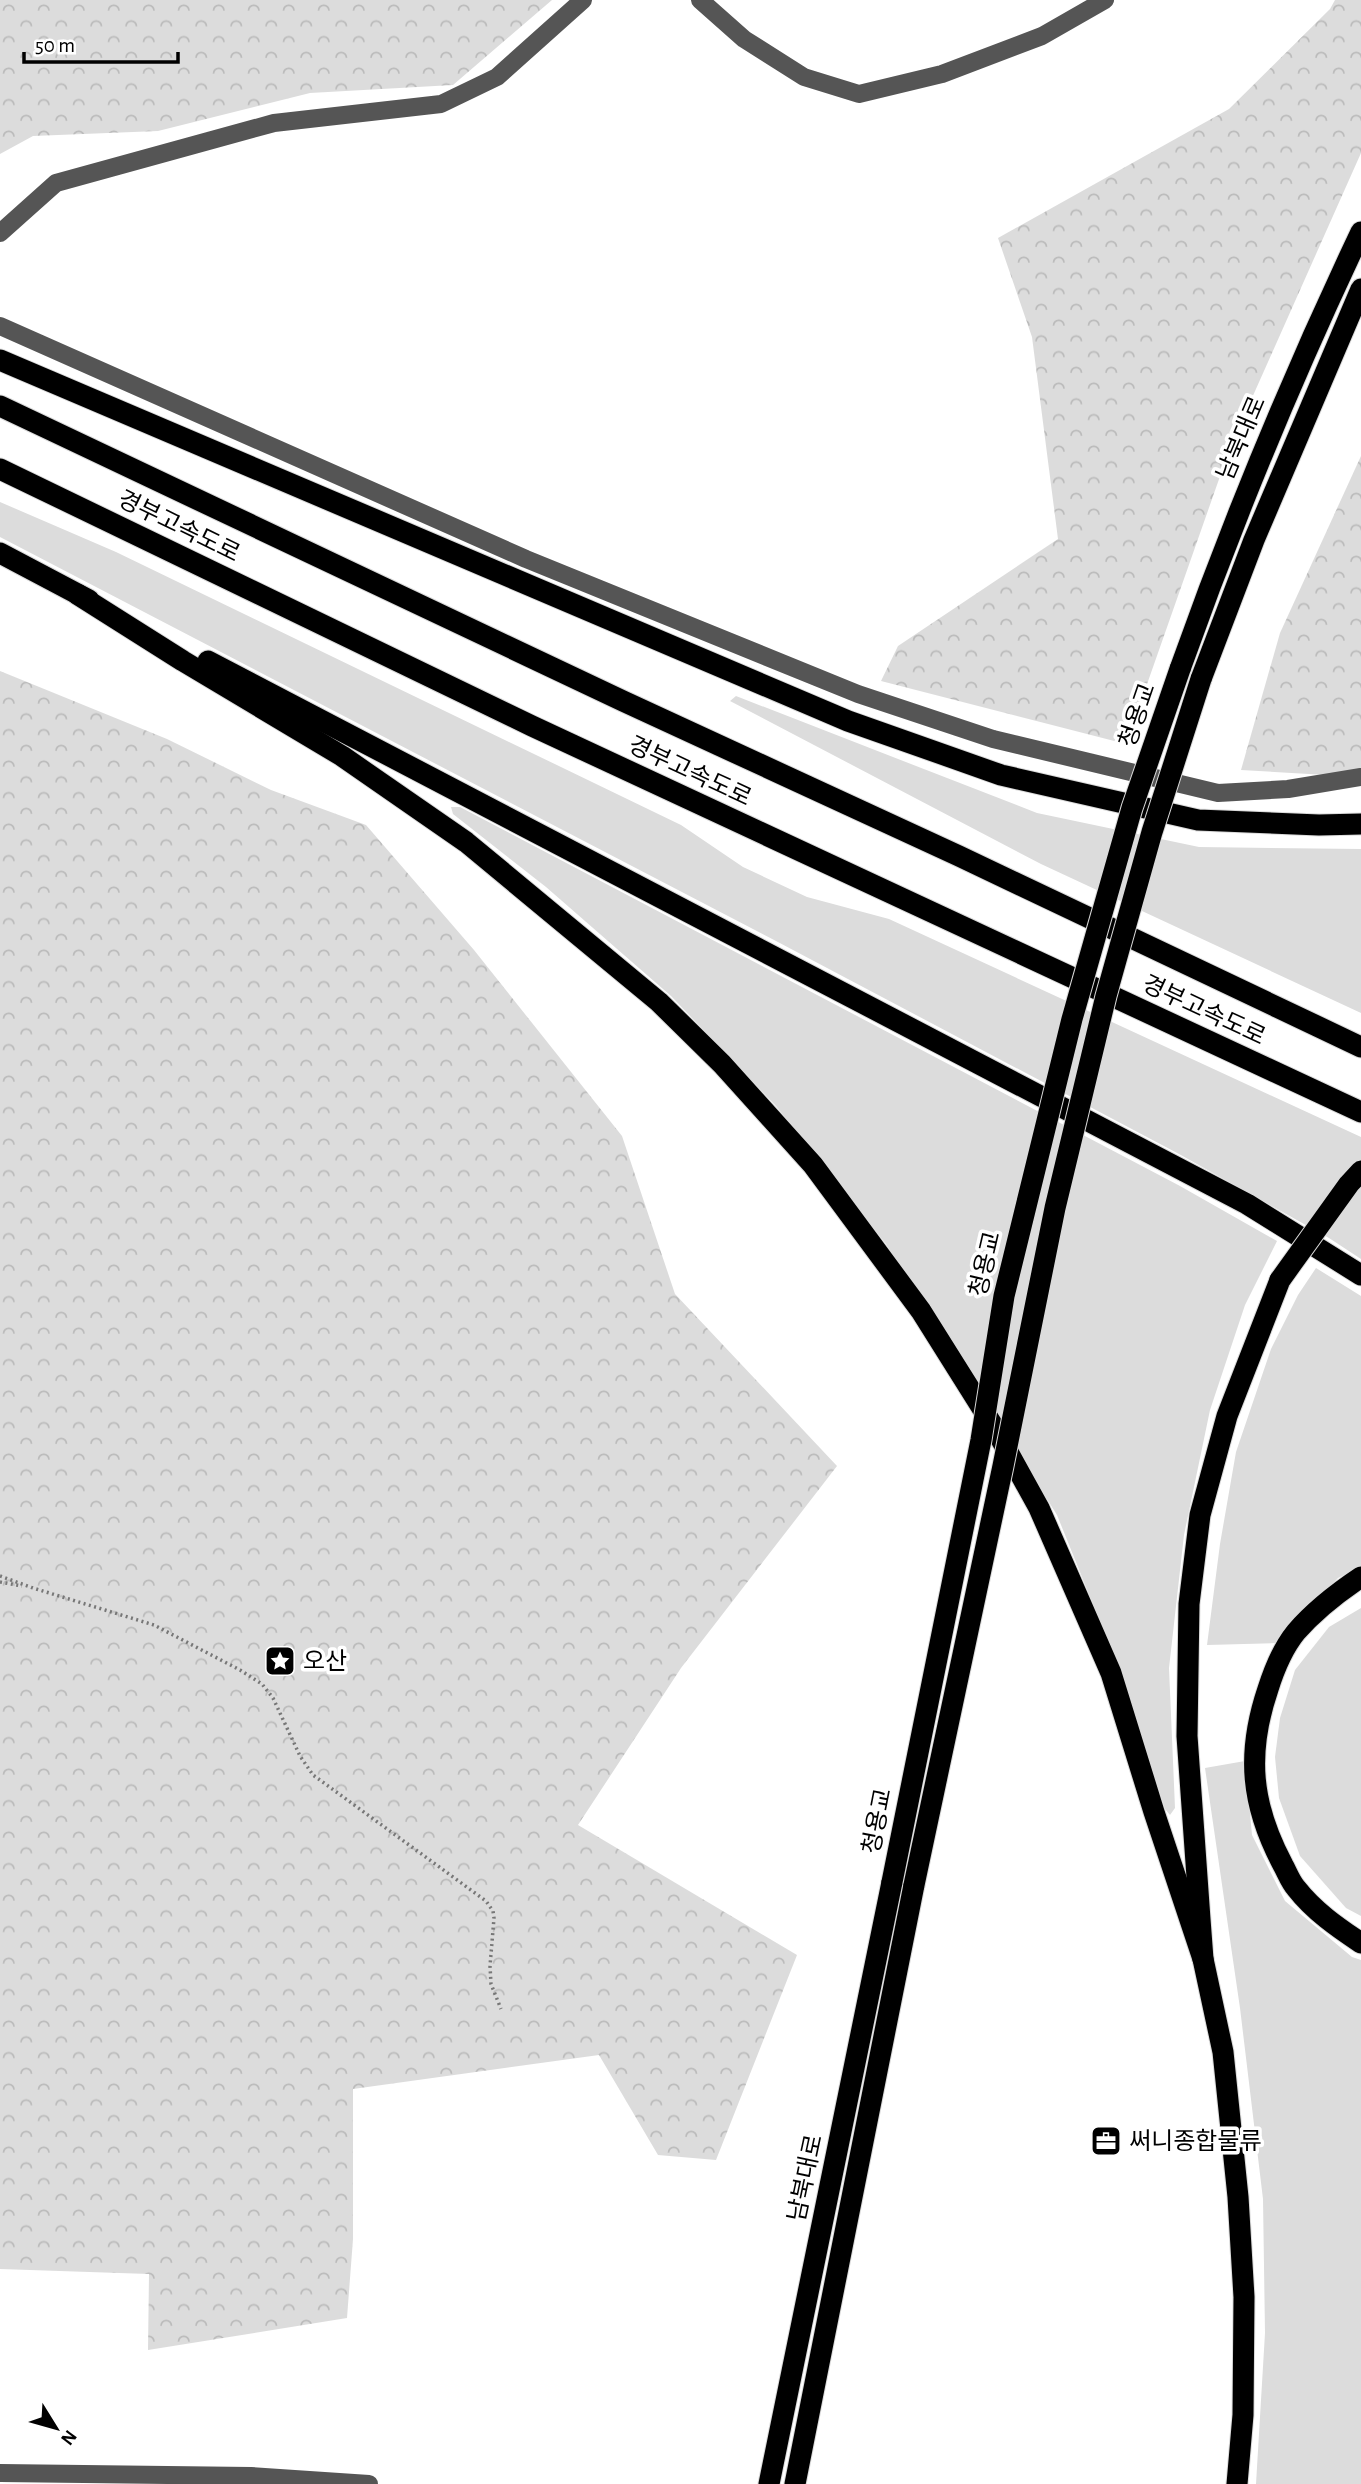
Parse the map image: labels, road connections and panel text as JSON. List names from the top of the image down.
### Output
{
  "streets": {
    "highway": ["남북대로", "경부고속도로", "청용교"]
  },
  "crossings": [
    ["남북대로", "청용교"]
  ],
  "places": {
    "place": ["오산"],
    "office": ["써니종합물류"]
  },
  "scale_bar": "50 m",
  "north": "bottom right"
}
